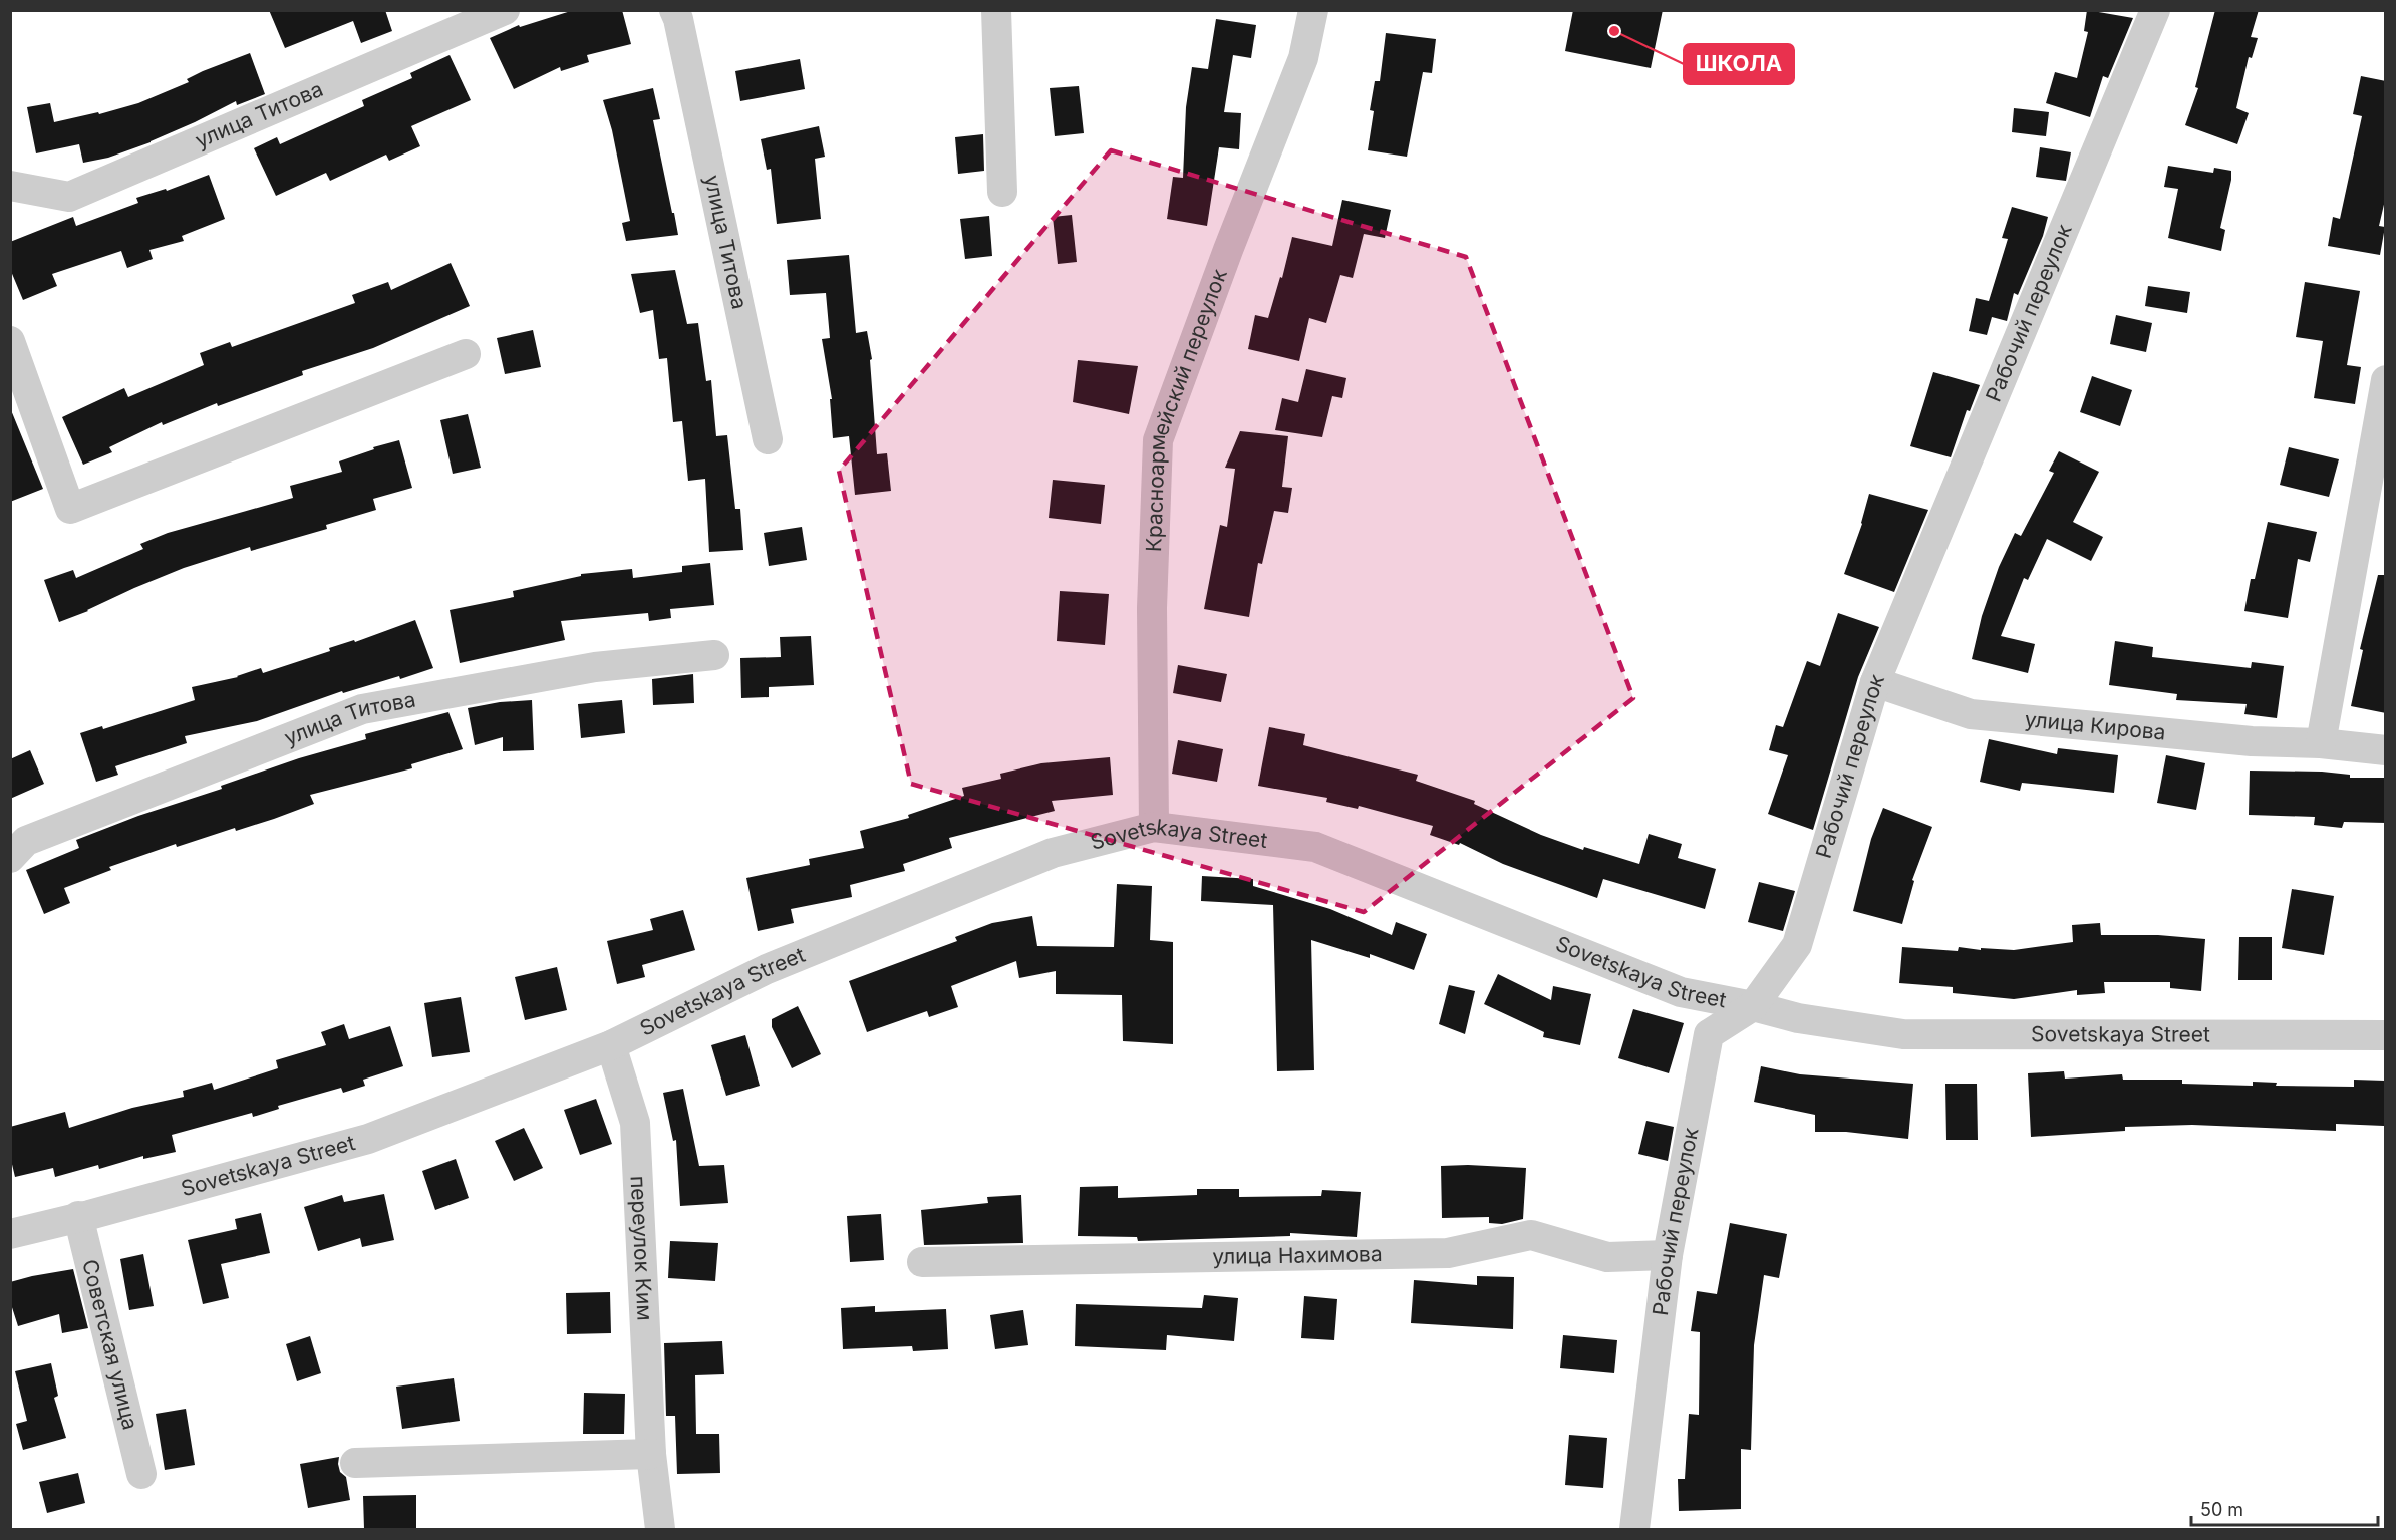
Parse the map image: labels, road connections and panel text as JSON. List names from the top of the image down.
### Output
{
  "streets": {
    "street": [
      "улица Титова",
      "Рабочий переулок",
      "Красноармейский переулок",
      "улица Кирова",
      "Sovetskaya Street",
      "переулок Ким",
      "улица Нахимова",
      "Советская улица"
    ]
  },
  "crossings": [
    ["Рабочий переулок", "улица Кирова"],
    ["Рабочий переулок", "Sovetskaya Street"],
    ["Рабочий переулок", "улица Нахимова"],
    ["Красноармейский переулок", "Sovetskaya Street"],
    ["Sovetskaya Street", "переулок Ким"],
    ["Sovetskaya Street", "Советская улица"]
  ],
  "places": ["ШКОЛА"],
  "scale_bar": "50 m"
}
